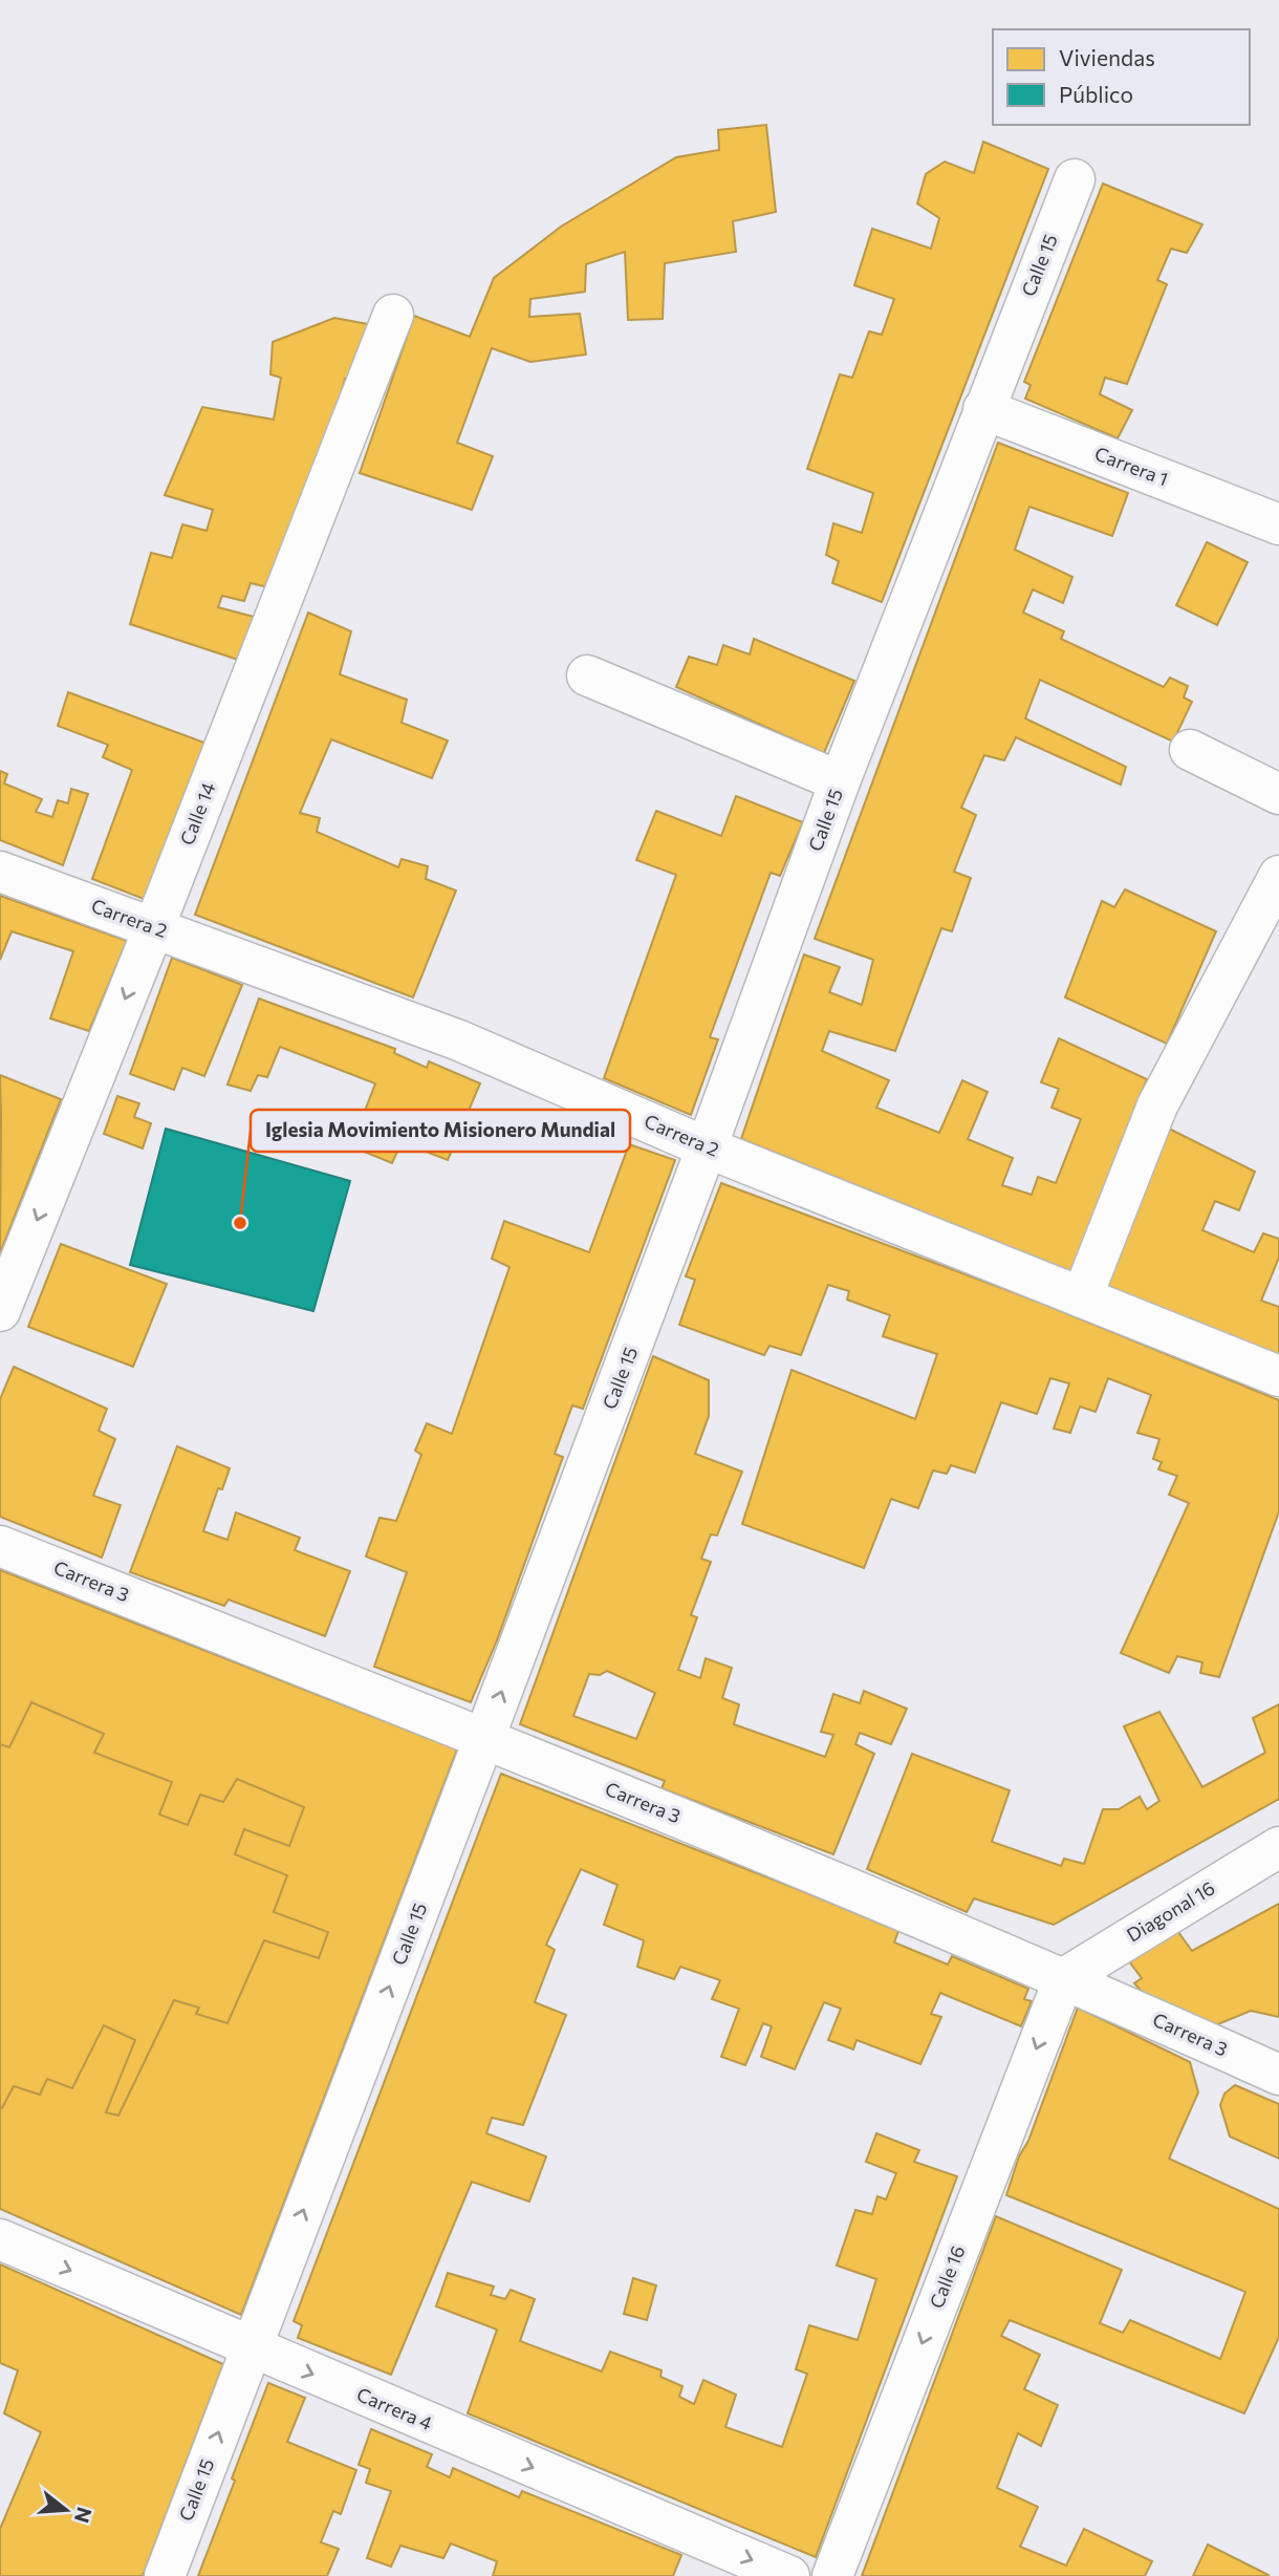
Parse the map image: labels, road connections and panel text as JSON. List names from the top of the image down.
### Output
{
  "streets": {
    "street": [
      "Calle 15",
      "Carrera 1",
      "Calle 14",
      "Carrera 2",
      "Carrera 3",
      "Diagonal 16",
      "Calle 16",
      "Carrera 4"
    ]
  },
  "crossings": [
    ["Calle 15", "Carrera 1"],
    ["Calle 15", "Carrera 2"],
    ["Calle 15", "Carrera 3"],
    ["Calle 15", "Carrera 4"],
    ["Calle 14", "Carrera 2"],
    ["Carrera 3", "Diagonal 16"],
    ["Carrera 3", "Calle 16"],
    ["Diagonal 16", "Calle 16"]
  ],
  "one_way": [
    "Calle 15",
    "Calle 14",
    "Calle 16",
    "Carrera 4"
  ],
  "places": ["Iglesia Movimiento Misionero Mundial"],
  "legend": ["Viviendas", "Público"],
  "north": "right"
}
